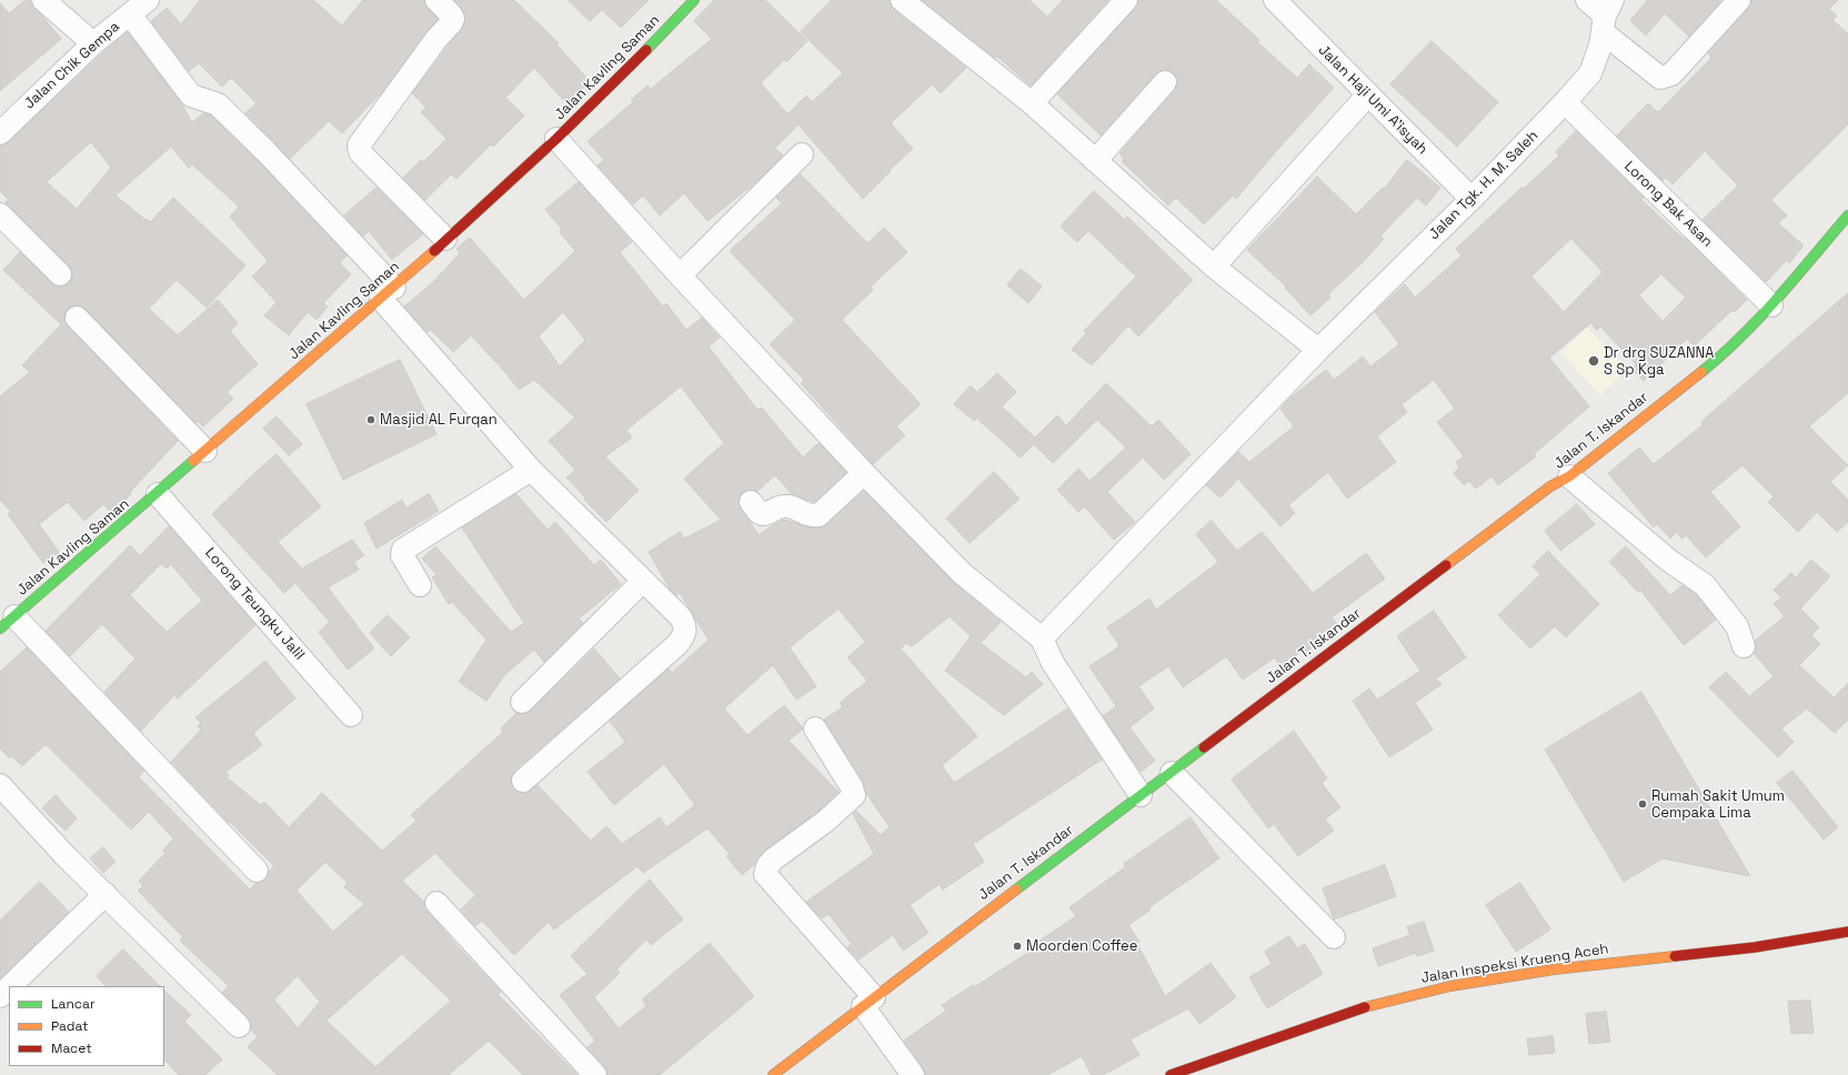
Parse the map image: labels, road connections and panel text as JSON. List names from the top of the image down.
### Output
{
  "streets": {
    "street": [
      "Jalan Chik Gempa",
      "Jalan Kavling Saman",
      "Jalan Haji Umi A'isyah",
      "Jalan Tgk. H. M. Saleh",
      "Lorong Bak Asan",
      "Jalan T. Iskandar",
      "Lorong Teungku Jalil",
      "Jalan Inspeksi Krueng Aceh"
    ]
  },
  "crossings": [
    ["Jalan Kavling Saman", "Lorong Teungku Jalil"],
    ["Jalan Haji Umi A'isyah", "Jalan Tgk. H. M. Saleh"],
    ["Jalan Tgk. H. M. Saleh", "Lorong Bak Asan"],
    ["Lorong Bak Asan", "Jalan T. Iskandar"]
  ],
  "places": [
    "Dr drg SUZANNA S Sp Kga",
    "Masjid AL Furqan",
    "Rumah Sakit Umum Cempaka Lima",
    "Moorden Coffee"
  ],
  "legend": ["Lancar", "Padat", "Macet"]
}
